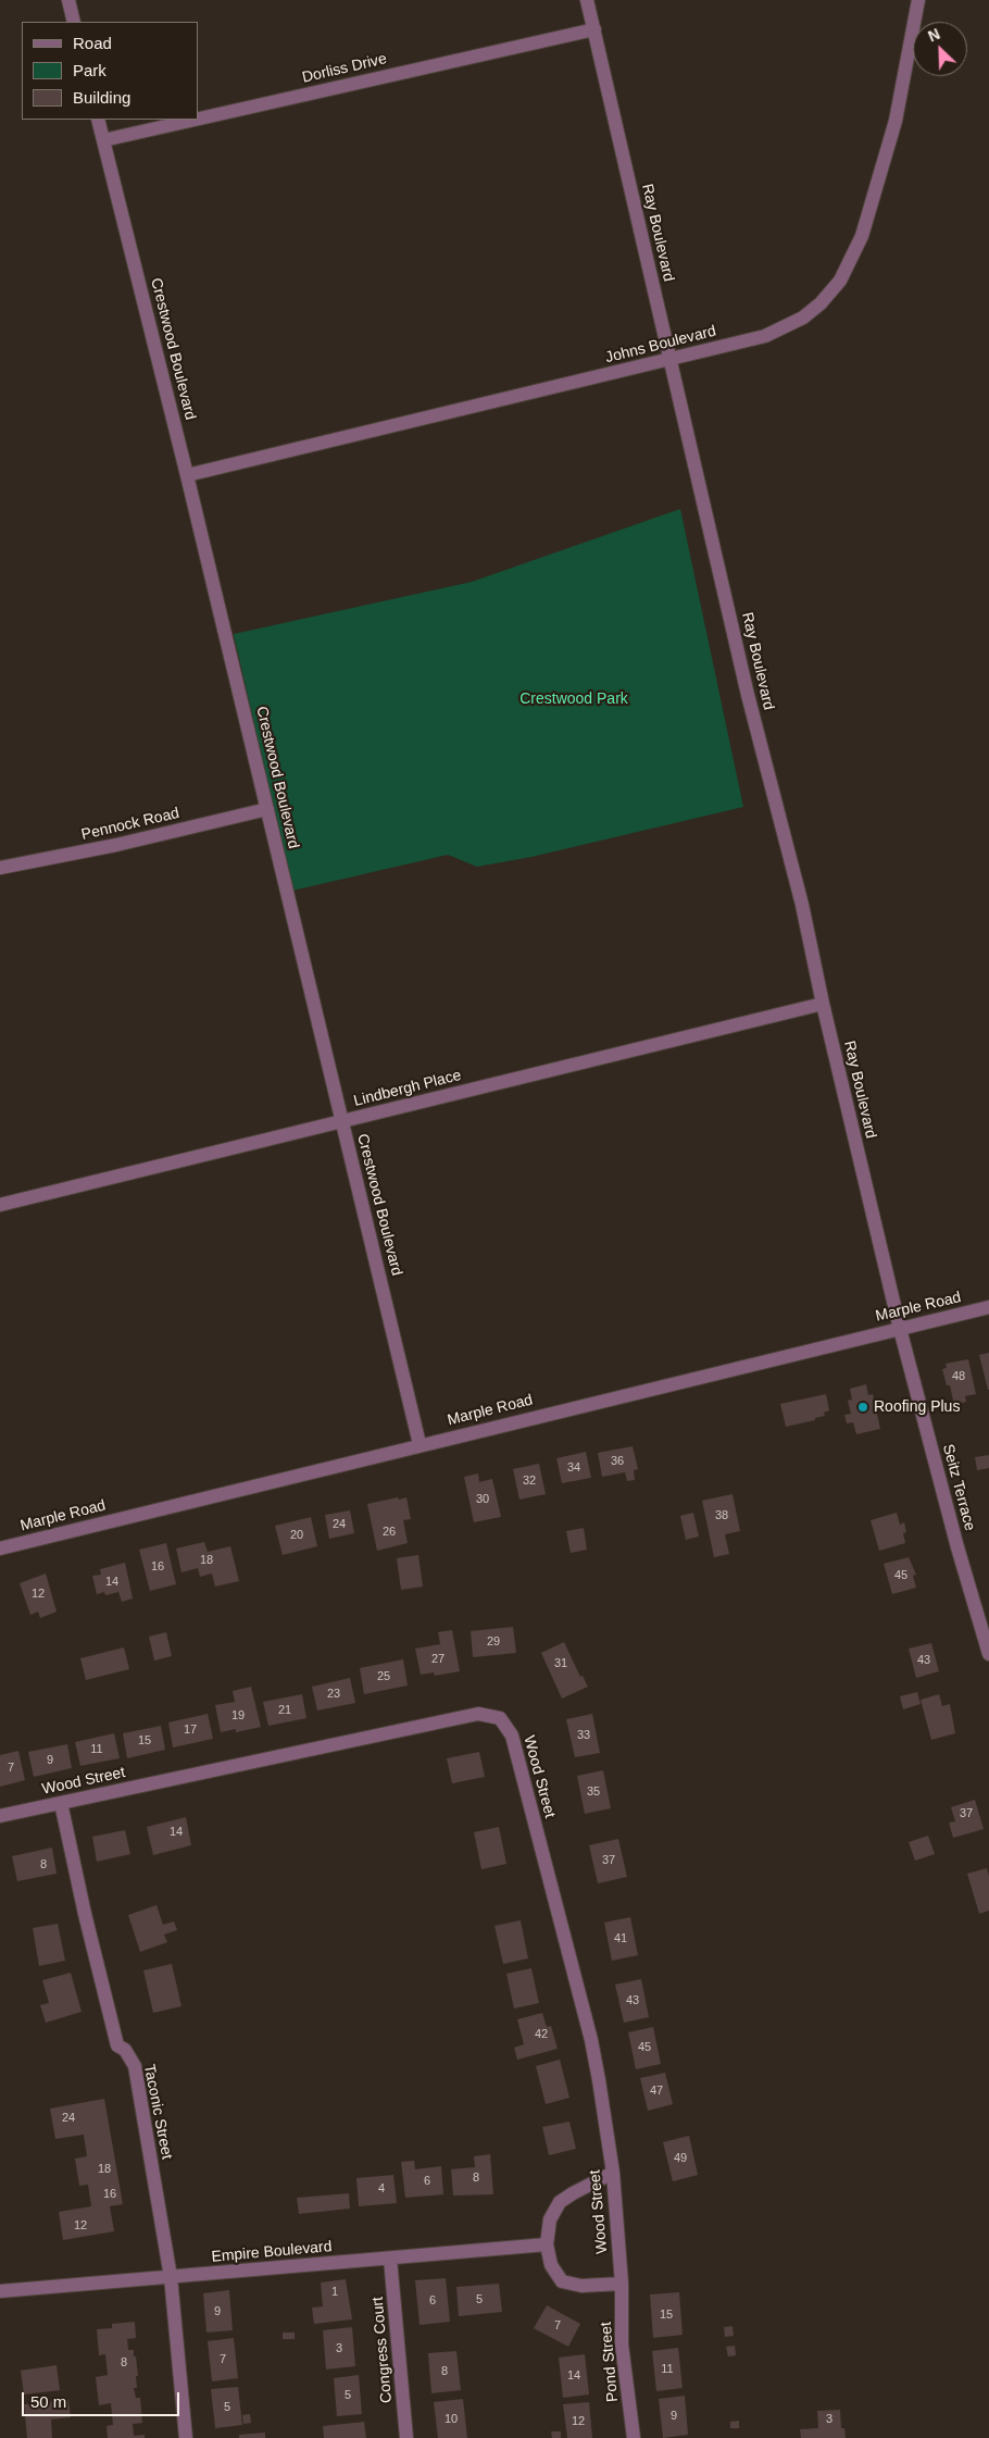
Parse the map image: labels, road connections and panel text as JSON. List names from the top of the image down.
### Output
{
  "streets": {
    "street": [
      "Dorliss Drive",
      "Ray Boulevard",
      "Johns Boulevard",
      "Crestwood Boulevard",
      "Pennock Road",
      "Lindbergh Place",
      "Marple Road",
      "Seitz Terrace",
      "Wood Street",
      "Taconic Street",
      "Empire Boulevard",
      "Congress Court",
      "Pond Street"
    ]
  },
  "crossings": [
    ["Dorliss Drive", "Ray Boulevard"],
    ["Dorliss Drive", "Crestwood Boulevard"],
    ["Ray Boulevard", "Johns Boulevard"],
    ["Ray Boulevard", "Lindbergh Place"],
    ["Ray Boulevard", "Marple Road"],
    ["Ray Boulevard", "Seitz Terrace"],
    ["Johns Boulevard", "Crestwood Boulevard"],
    ["Crestwood Boulevard", "Pennock Road"],
    ["Crestwood Boulevard", "Lindbergh Place"],
    ["Crestwood Boulevard", "Marple Road"],
    ["Marple Road", "Seitz Terrace"],
    ["Wood Street", "Taconic Street"],
    ["Wood Street", "Pond Street"],
    ["Taconic Street", "Empire Boulevard"],
    ["Empire Boulevard", "Congress Court"]
  ],
  "parks": ["Crestwood Park"],
  "places": ["Roofing Plus"],
  "house_numbers": [
    "48",
    "36",
    "34",
    "32",
    "30",
    "38",
    "24",
    "26",
    "20",
    "18",
    "16",
    "45",
    "14",
    "12",
    "29",
    "27",
    "43",
    "31",
    "25",
    "23",
    "21",
    "19",
    "17",
    "33",
    "15",
    "11",
    "9",
    "7",
    "35",
    "37",
    "14",
    "37",
    "8",
    "41",
    "43",
    "42",
    "45",
    "47",
    "24",
    "49",
    "18",
    "8",
    "6",
    "4",
    "16",
    "12",
    "1",
    "5",
    "6",
    "9",
    "15",
    "7",
    "3",
    "7",
    "8",
    "11",
    "8",
    "14",
    "5",
    "5",
    "9",
    "10",
    "3",
    "12"
  ],
  "legend": ["Road", "Park", "Building"],
  "scale_bar": "50 m",
  "north": "top left"
}
